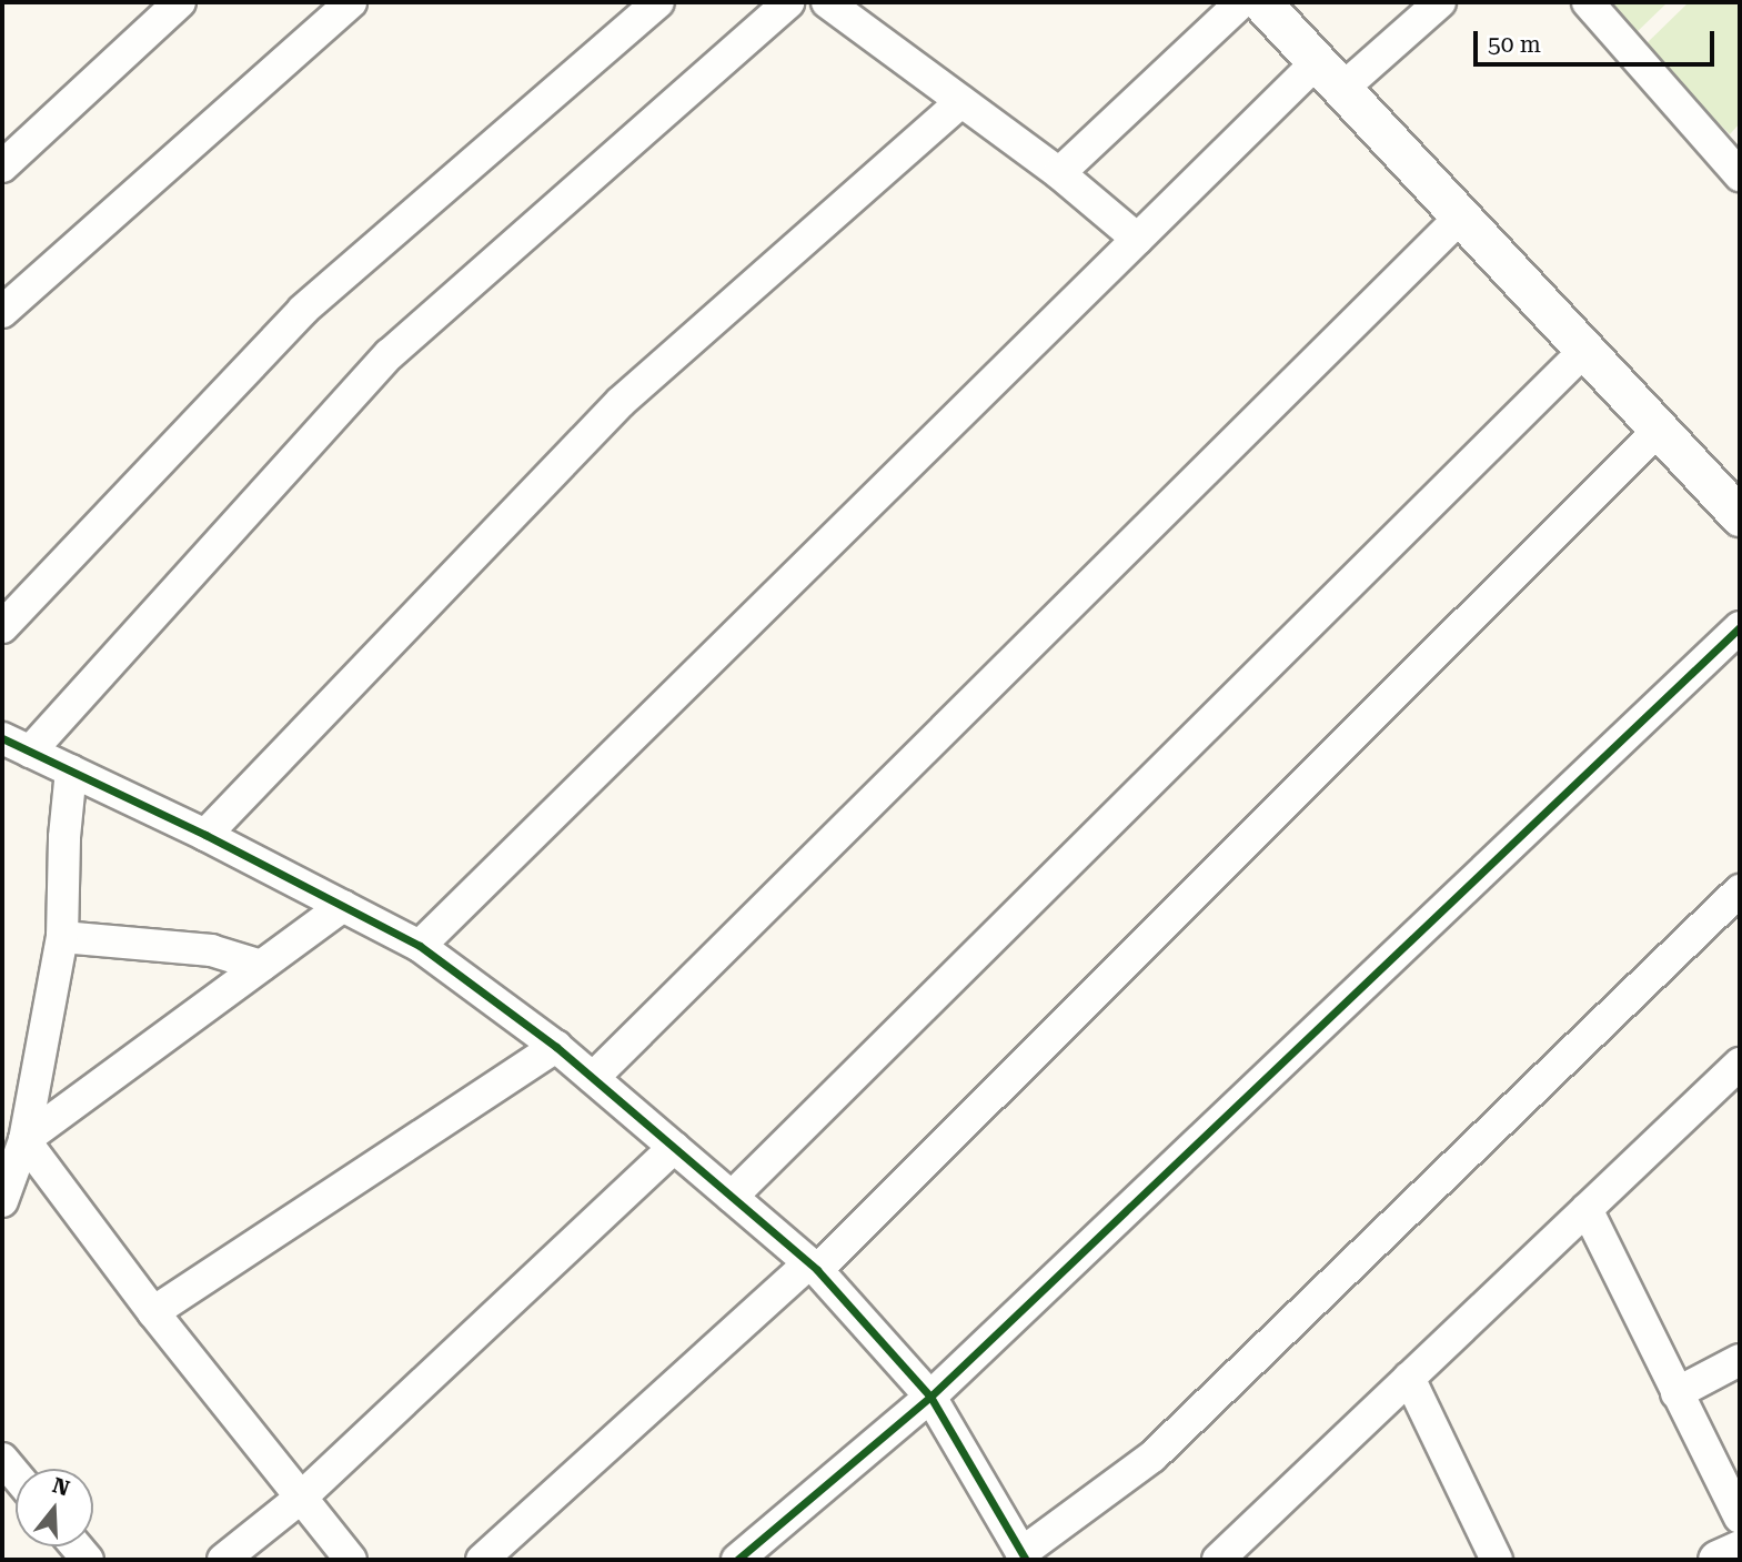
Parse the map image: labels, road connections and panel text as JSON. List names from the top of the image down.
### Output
{
  "scale_bar": "50 m",
  "north": "top"
}
